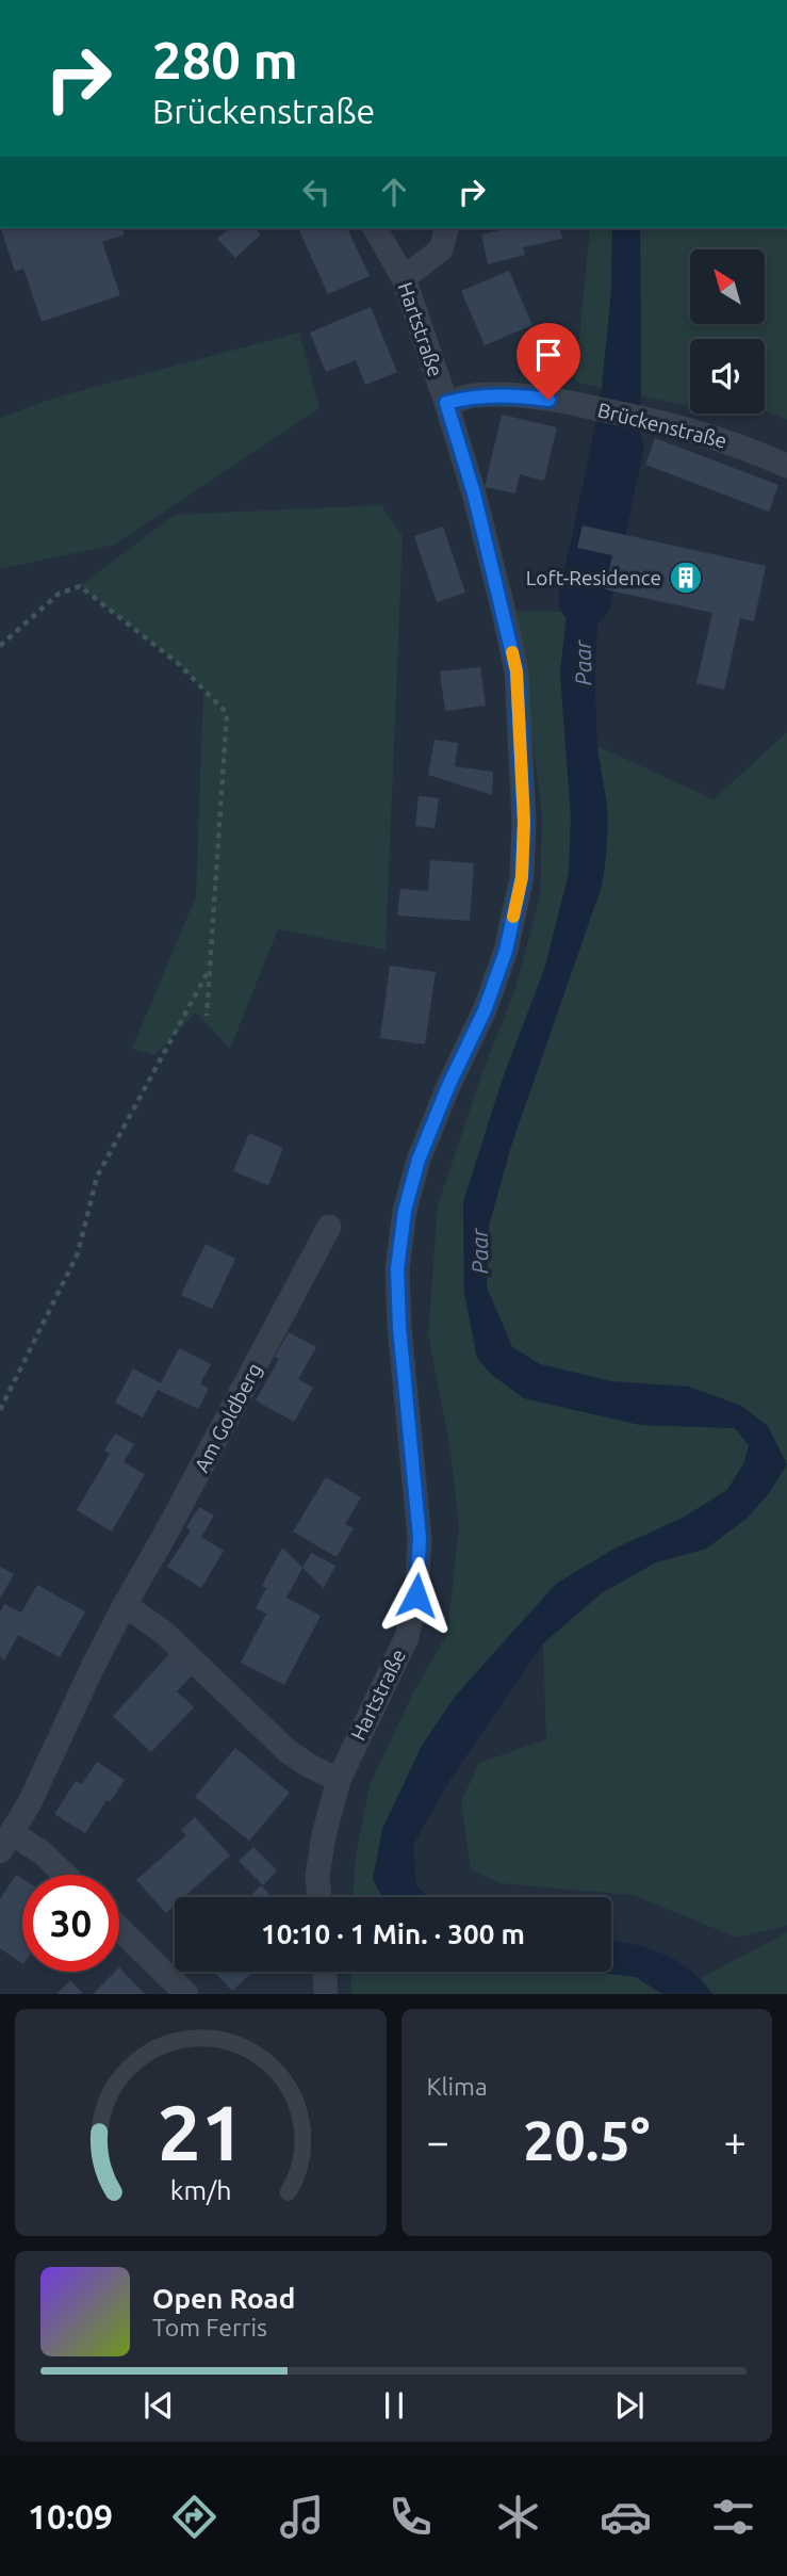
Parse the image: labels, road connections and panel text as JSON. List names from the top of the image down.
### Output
{
  "streets": {
    "street": ["Hartstraße", "Brückenstraße", "Am Goldberg"]
  },
  "crossings": [
    ["Hartstraße", "Brückenstraße"]
  ],
  "water": ["Paar"],
  "places": {
    "building": ["Loft-Residence"]
  },
  "north": "top left",
  "page": {
    "turn": ["280 m", "Brückenstraße"],
    "limit": "30",
    "trip": "10:10 · 1 Min. · 300 m",
    "tile": "Klima",
    "heat": ["−", "20.5°", "+"],
    "song": ["Open Road", "Tom Ferris"],
    "tabs": "10:09",
    "gauge": ["21", "km/h"]
  }
}
